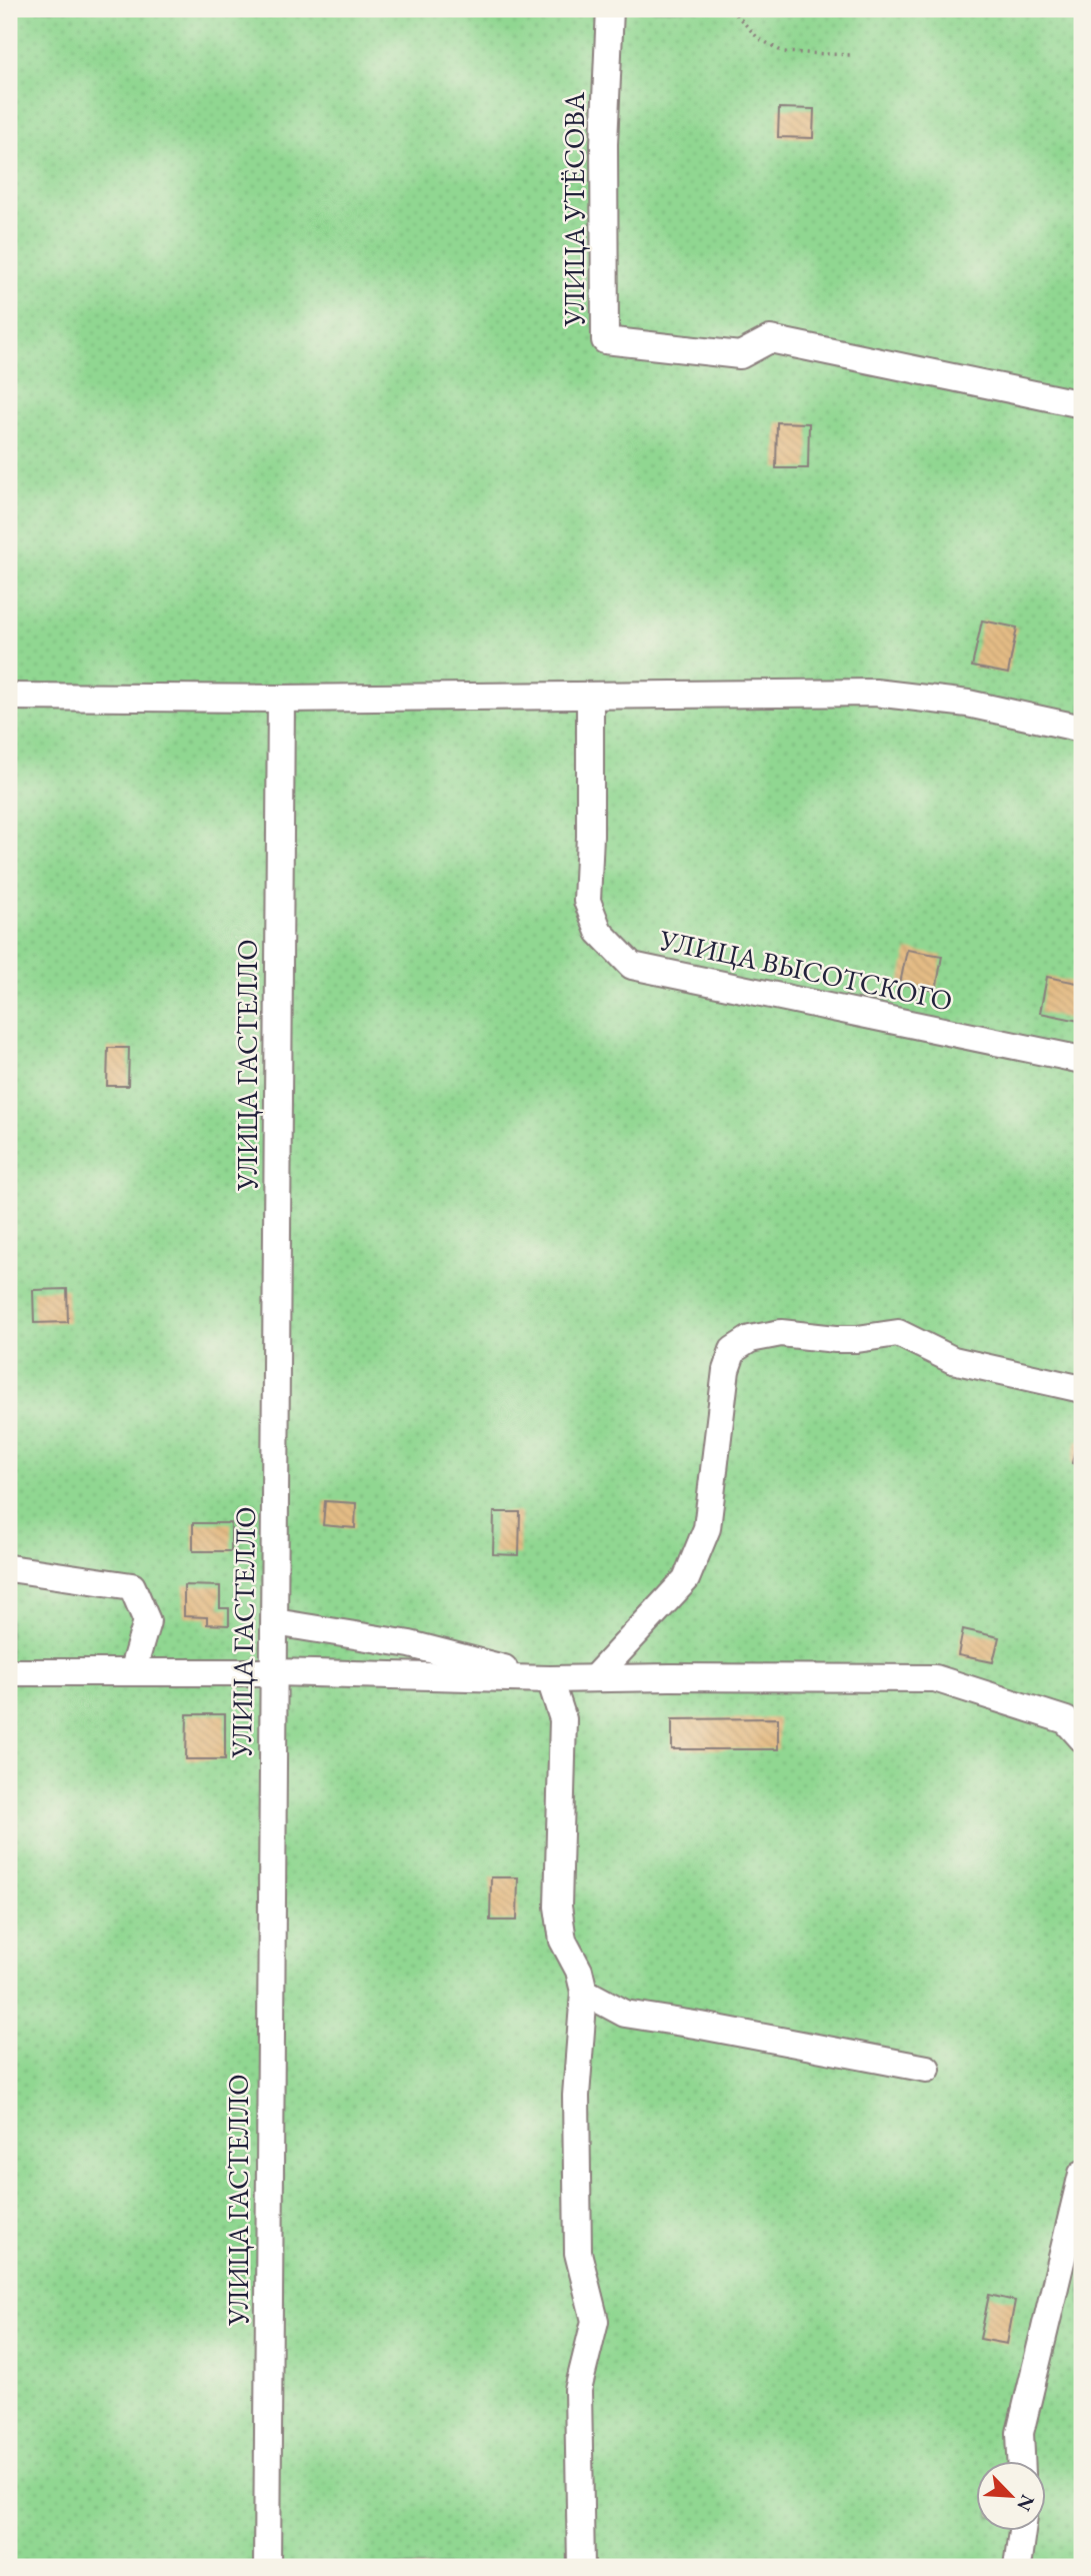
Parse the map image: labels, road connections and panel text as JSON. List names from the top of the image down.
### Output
{
  "streets": {
    "street": ["УЛИЦА УТЁСОВА", "УЛИЦА ВЫСОТСКОГО", "УЛИЦА ГАСТЕЛЛО"]
  },
  "north": "bottom right"
}
